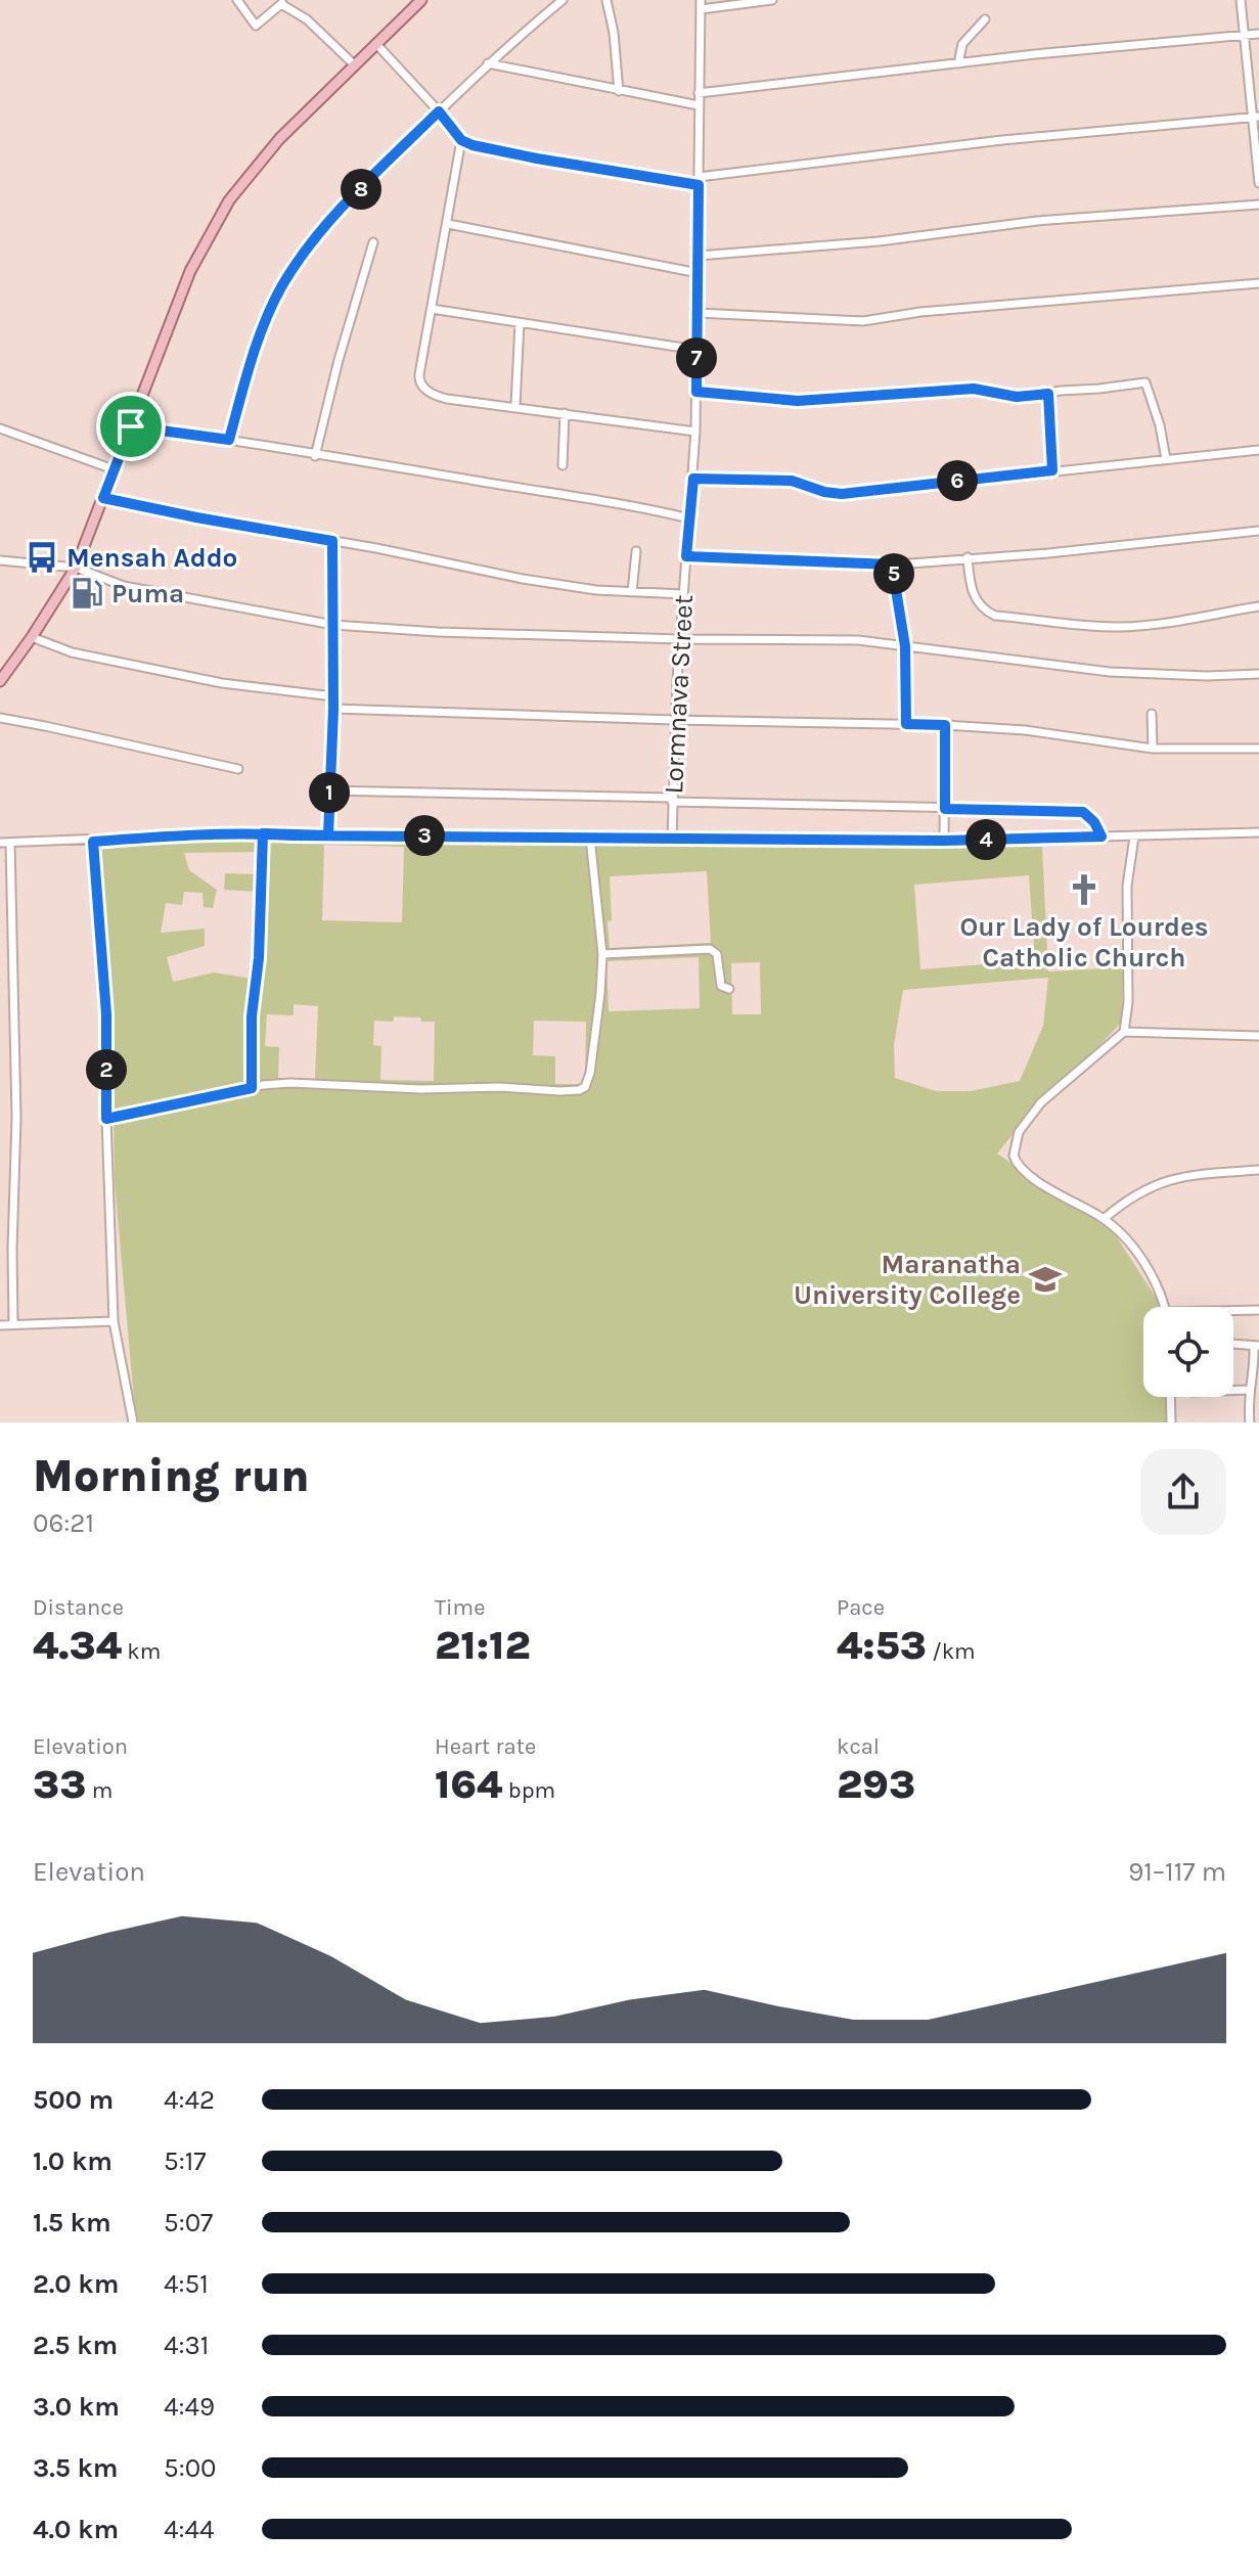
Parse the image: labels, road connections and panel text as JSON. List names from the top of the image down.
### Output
{
  "streets": {
    "street": ["Lormnava Street"]
  },
  "places": {
    "bus stop": ["Mensah Addo"],
    "fuel station": ["Puma"],
    "church": ["Our Lady of Lourdes Catholic Church"],
    "school or university": ["Maranatha University College"]
  },
  "page": {
    "pins": [
      "8",
      "7",
      "6",
      "5",
      "1",
      "3",
      "4",
      "2"
    ],
    "heading": ["Morning run", "06:21"],
    "stats": [
      ["Distance", "4.34 km"],
      ["Time", "21:12"],
      ["Pace", "4:53 /km"],
      ["Elevation", "33 m"],
      ["Heart rate", "164 bpm"],
      ["kcal", "293"]
    ],
    "chart": ["Elevation", "91–117 m"],
    "list": [
      {
        "name": "500 m",
        "note": "4:42"
      },
      {
        "name": "1.0 km",
        "note": "5:17"
      },
      {
        "name": "1.5 km",
        "note": "5:07"
      },
      {
        "name": "2.0 km",
        "note": "4:51"
      },
      {
        "name": "2.5 km",
        "note": "4:31"
      },
      {
        "name": "3.0 km",
        "note": "4:49"
      },
      {
        "name": "3.5 km",
        "note": "5:00"
      },
      {
        "name": "4.0 km",
        "note": "4:44"
      }
    ]
  }
}
